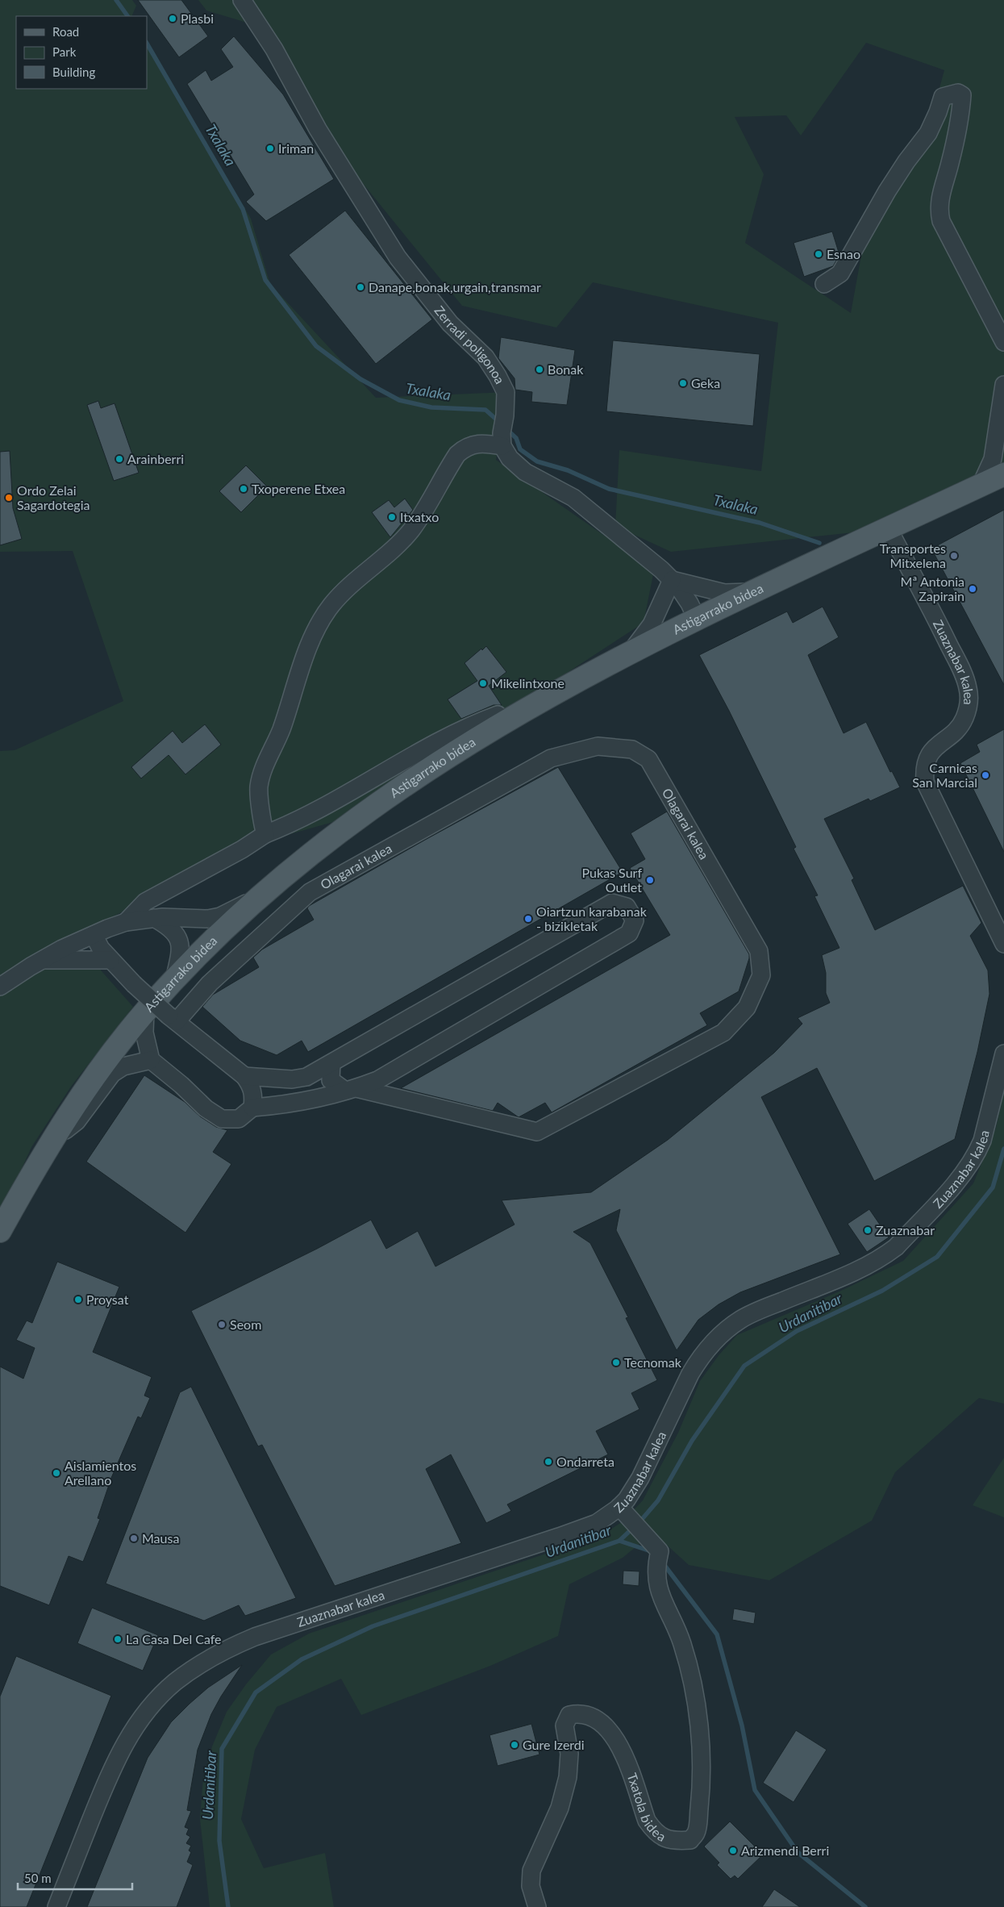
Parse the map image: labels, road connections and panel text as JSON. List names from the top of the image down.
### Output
{
  "streets": {
    "main road": ["Astigarrako bidea"],
    "street": [
      "Zerradi poligonoa",
      "Zuaznabar kalea",
      "Olagarai kalea",
      "Txatola bidea"
    ]
  },
  "crossings": [
    ["Astigarrako bidea", "Zuaznabar kalea"],
    ["Zuaznabar kalea", "Txatola bidea"]
  ],
  "water": ["Txalaka", "Urdanitibar"],
  "places": [
    "Plasbi",
    "Iriman",
    "Esnao",
    "Danape,bonak,urgain,transmar",
    "Bonak",
    "Geka",
    "Arainberri",
    "Txoperene Etxea",
    "Ordo Zelai Sagardotegia",
    "Itxatxo",
    "Transportes Mitxelena",
    "Mª Antonia Zapirain",
    "Mikelintxone",
    "Carnicas San Marcial",
    "Pukas Surf Outlet",
    "Oiartzun karabanak - bizikletak",
    "Zuaznabar",
    "Proysat",
    "Seom",
    "Tecnomak",
    "Ondarreta",
    "Aislamientos Arellano",
    "Mausa",
    "La Casa Del Cafe",
    "Gure Izerdi",
    "Arizmendi Berri"
  ],
  "legend": ["Road", "Park", "Building"],
  "scale_bar": "50 m"
}
